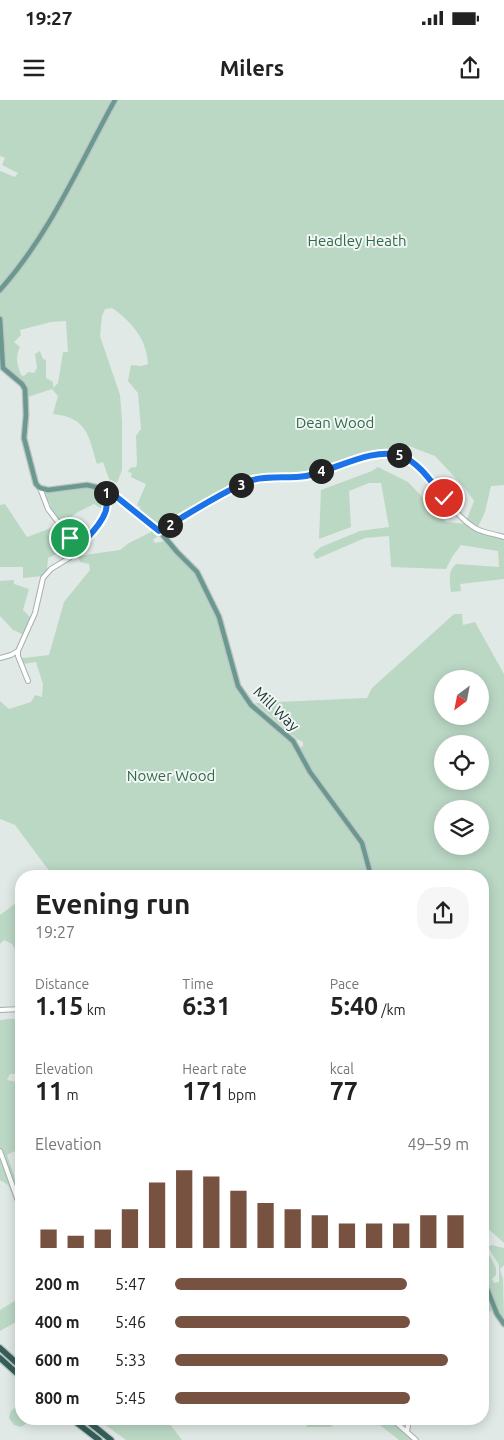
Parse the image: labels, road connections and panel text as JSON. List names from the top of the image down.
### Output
{
  "streets": {
    "main road": ["Mill Way"]
  },
  "parks": ["Headley Heath", "Dean Wood", "Nower Wood"],
  "north": "bottom left",
  "page": {
    "status": "19:27",
    "header": "Milers",
    "pins": [
      "5",
      "4",
      "3",
      "1",
      "2"
    ],
    "heading": ["Evening run", "19:27"],
    "stats": [
      ["Distance", "1.15 km"],
      ["Time", "6:31"],
      ["Pace", "5:40 /km"],
      ["Elevation", "11 m"],
      ["Heart rate", "171 bpm"],
      ["kcal", "77"]
    ],
    "chart": ["Elevation", "49–59 m"],
    "list": [
      {
        "name": "200 m",
        "note": "5:47"
      },
      {
        "name": "400 m",
        "note": "5:46"
      },
      {
        "name": "600 m",
        "note": "5:33"
      },
      {
        "name": "800 m",
        "note": "5:45"
      }
    ]
  }
}
